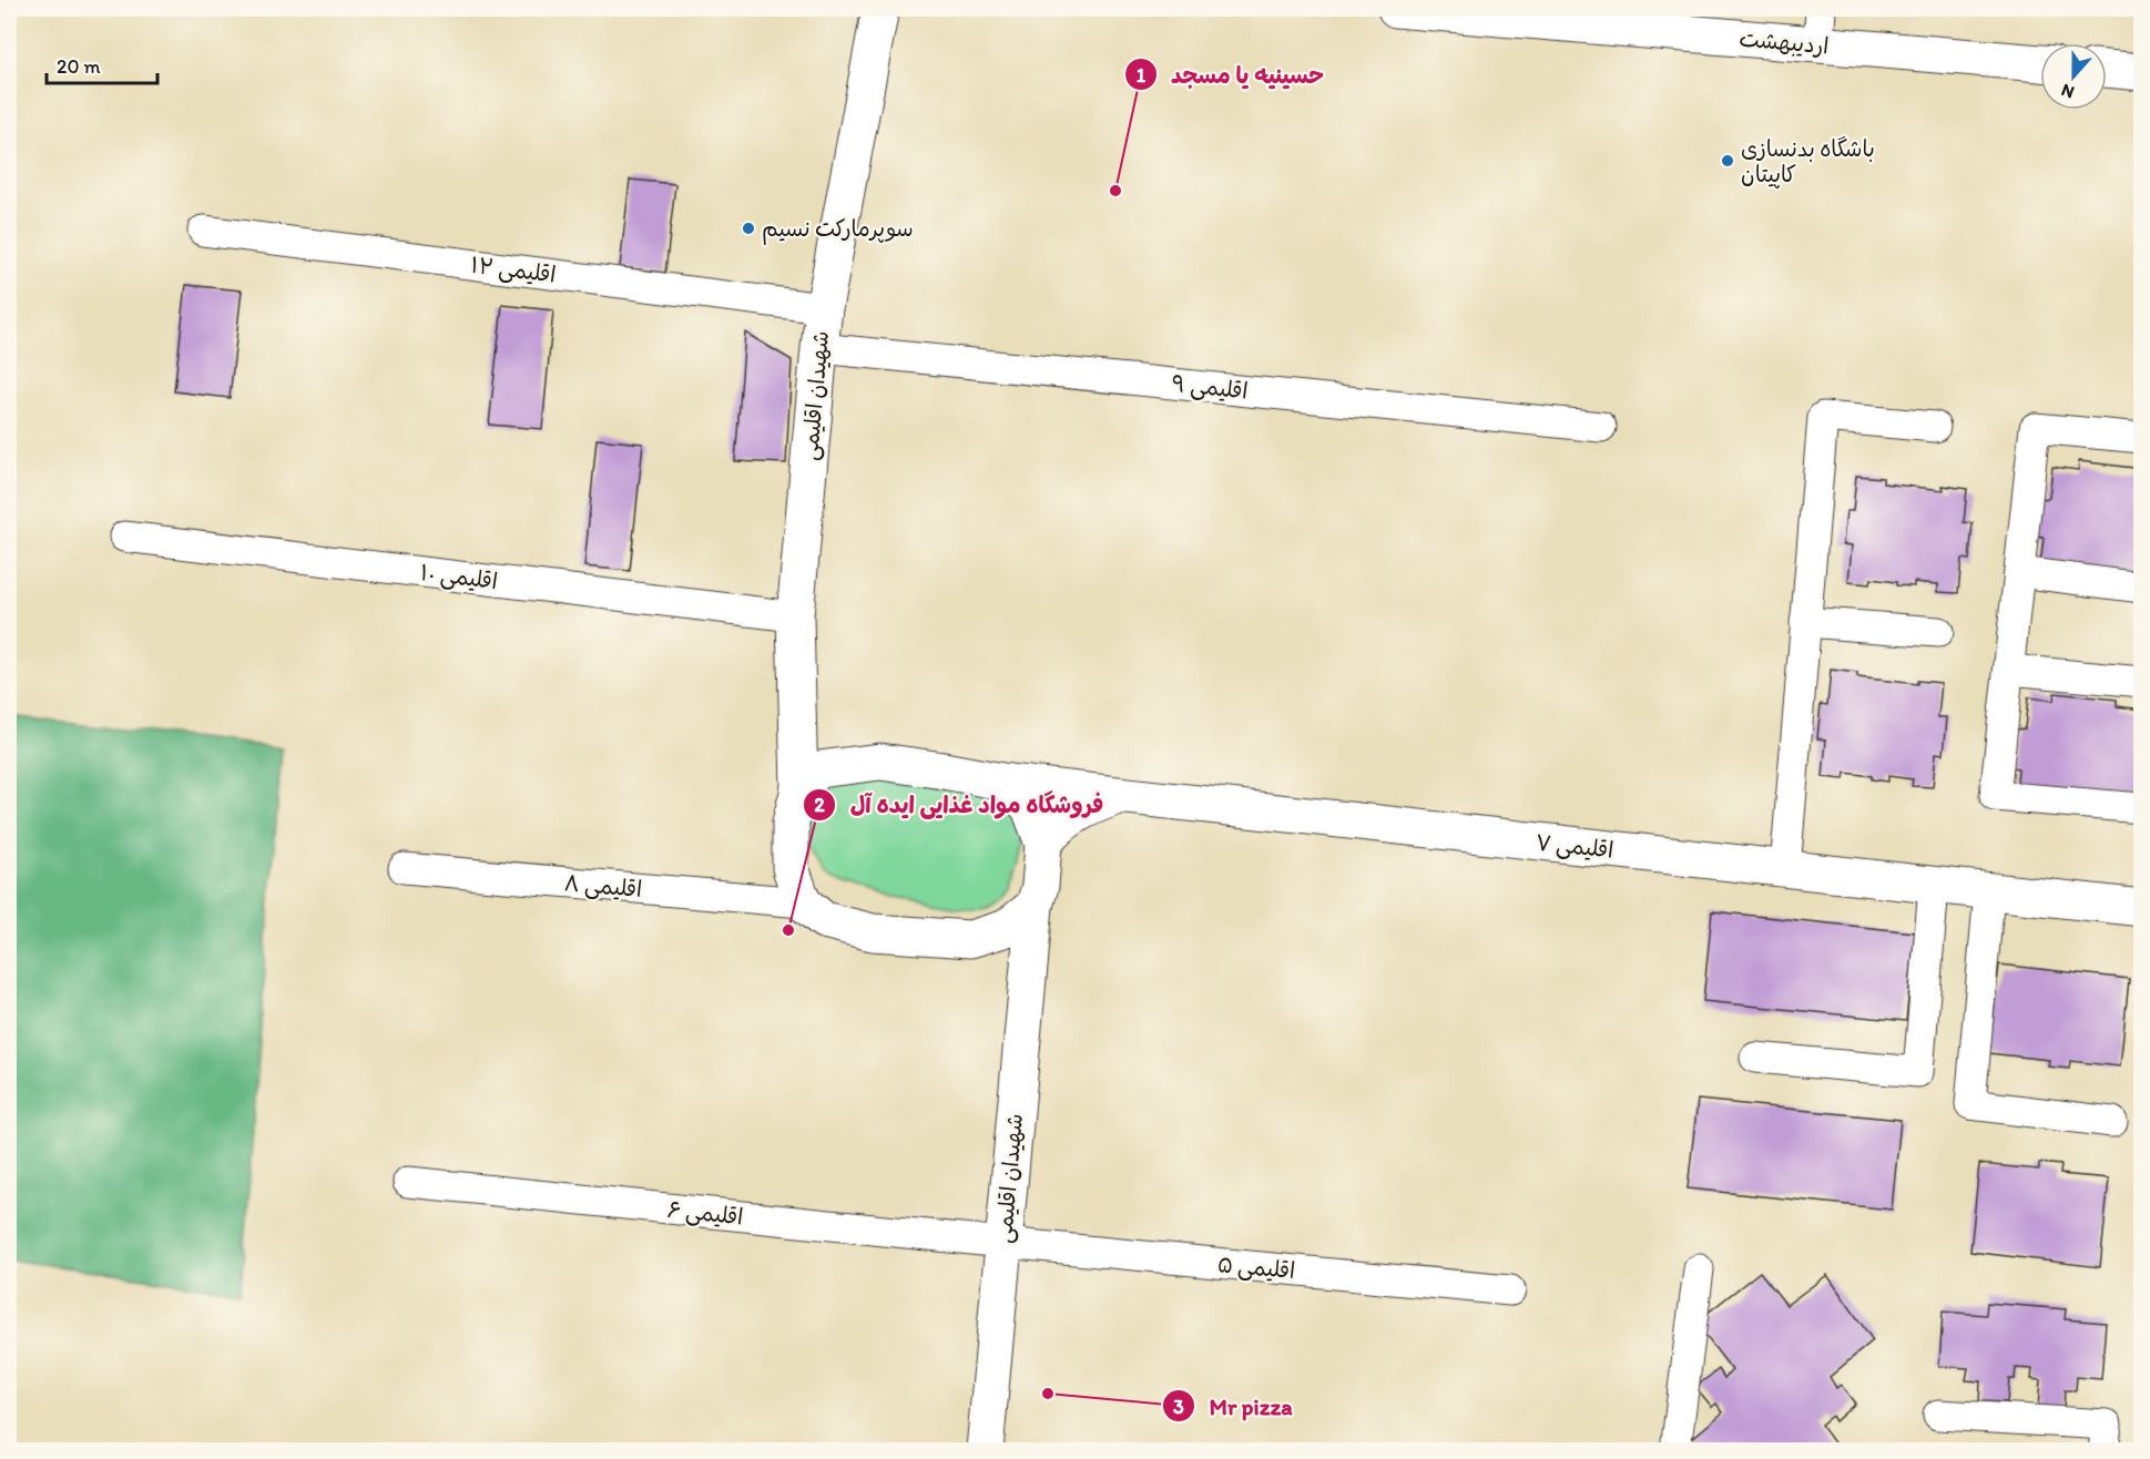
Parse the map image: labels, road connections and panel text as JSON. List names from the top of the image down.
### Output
{
  "streets": {
    "street": [
      "اردیبهشت",
      "اقلیمی ۱۲",
      "اقلیمی ۹",
      "شهیدان اقلیمی",
      "اقلیمی ۱۰",
      "اقلیمی ۷",
      "اقلیمی ۸",
      "اقلیمی ۶",
      "اقلیمی ۵"
    ]
  },
  "crossings": [
    ["اقلیمی ۱۲", "شهیدان اقلیمی"],
    ["اقلیمی ۹", "شهیدان اقلیمی"],
    ["شهیدان اقلیمی", "اقلیمی ۱۰"],
    ["شهیدان اقلیمی", "اقلیمی ۷"],
    ["شهیدان اقلیمی", "اقلیمی ۸"],
    ["شهیدان اقلیمی", "اقلیمی ۶"],
    ["شهیدان اقلیمی", "اقلیمی ۵"],
    ["اقلیمی ۷", "اقلیمی ۸"],
    ["اقلیمی ۶", "اقلیمی ۵"]
  ],
  "places": [
    "باشگاه بدنسازی کاپیتان",
    "حسینیه یا مسجد",
    "سوپرمارکت نسیم",
    "فروشگاه مواد غذایی ایده آل",
    "Mr pizza"
  ],
  "scale_bar": "20 m",
  "north": "bottom"
}
